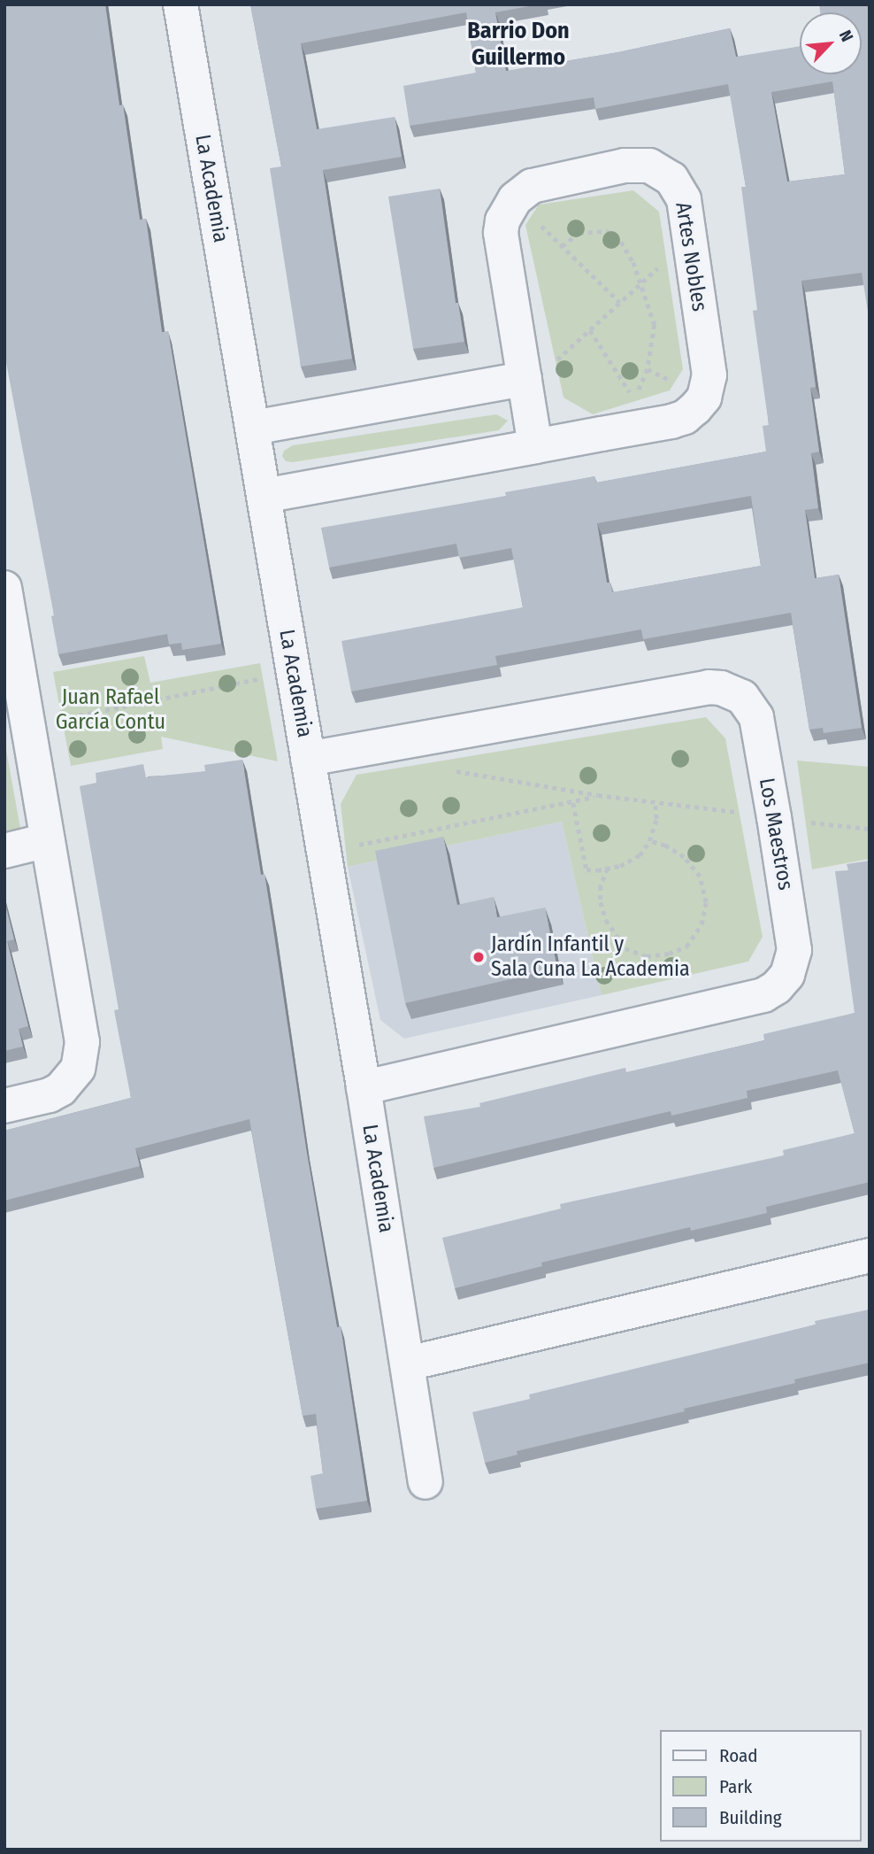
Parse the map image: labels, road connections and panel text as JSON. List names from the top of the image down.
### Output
{
  "streets": {
    "street": ["La Academia", "Artes Nobles", "Los Maestros"]
  },
  "crossings": [
    ["La Academia", "Artes Nobles"],
    ["La Academia", "Los Maestros"]
  ],
  "districts": ["Barrio Don Guillermo"],
  "parks": ["Juan Rafael García Contu"],
  "places": ["Jardín Infantil y Sala Cuna La Academia"],
  "legend": ["Road", "Park", "Building"],
  "north": "top right"
}
